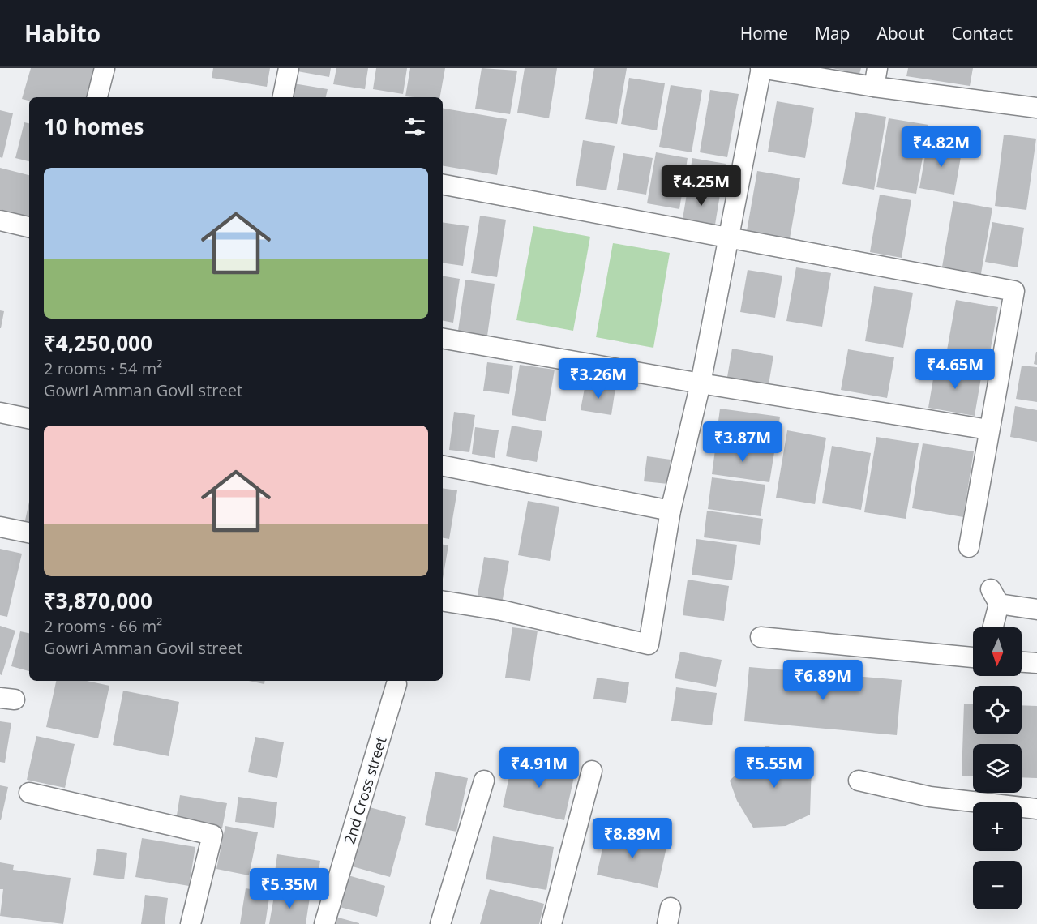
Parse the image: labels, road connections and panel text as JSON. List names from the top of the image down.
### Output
{
  "streets": {
    "street": ["2nd Cross street"]
  },
  "north": "bottom",
  "page": {
    "header": "Habito",
    "nav": [
      "Home",
      "Map",
      "About",
      "Contact"
    ],
    "heading": "10 homes",
    "price": [
      "₹4.82M",
      "₹4.25M",
      "₹4.65M",
      "₹3.26M",
      "₹3.87M",
      "₹6.89M",
      "₹4.91M",
      "₹5.55M",
      "₹8.89M",
      "₹5.35M"
    ],
    "list": [
      {
        "name": "₹4,250,000",
        "note": "2 rooms · 54 m² · Gowri Amman Govil street"
      },
      {
        "name": "₹3,870,000",
        "note": "2 rooms · 66 m² · Gowri Amman Govil street"
      }
    ],
    "map_buttons": ["+", "−"]
  }
}
